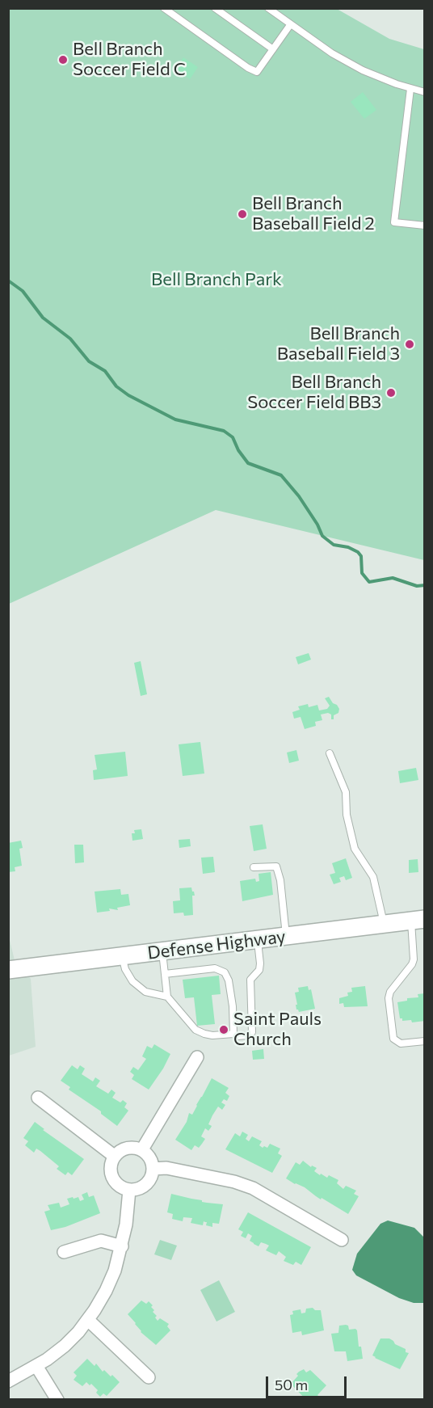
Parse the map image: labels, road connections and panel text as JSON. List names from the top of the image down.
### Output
{
  "streets": {
    "main road": ["Defense Highway"]
  },
  "parks": ["Bell Branch Park"],
  "places": [
    "Bell Branch Soccer Field C",
    "Bell Branch Baseball Field 2",
    "Bell Branch Baseball Field 3",
    "Bell Branch Soccer Field BB3",
    "Saint Pauls Church"
  ],
  "scale_bar": "50 m"
}
